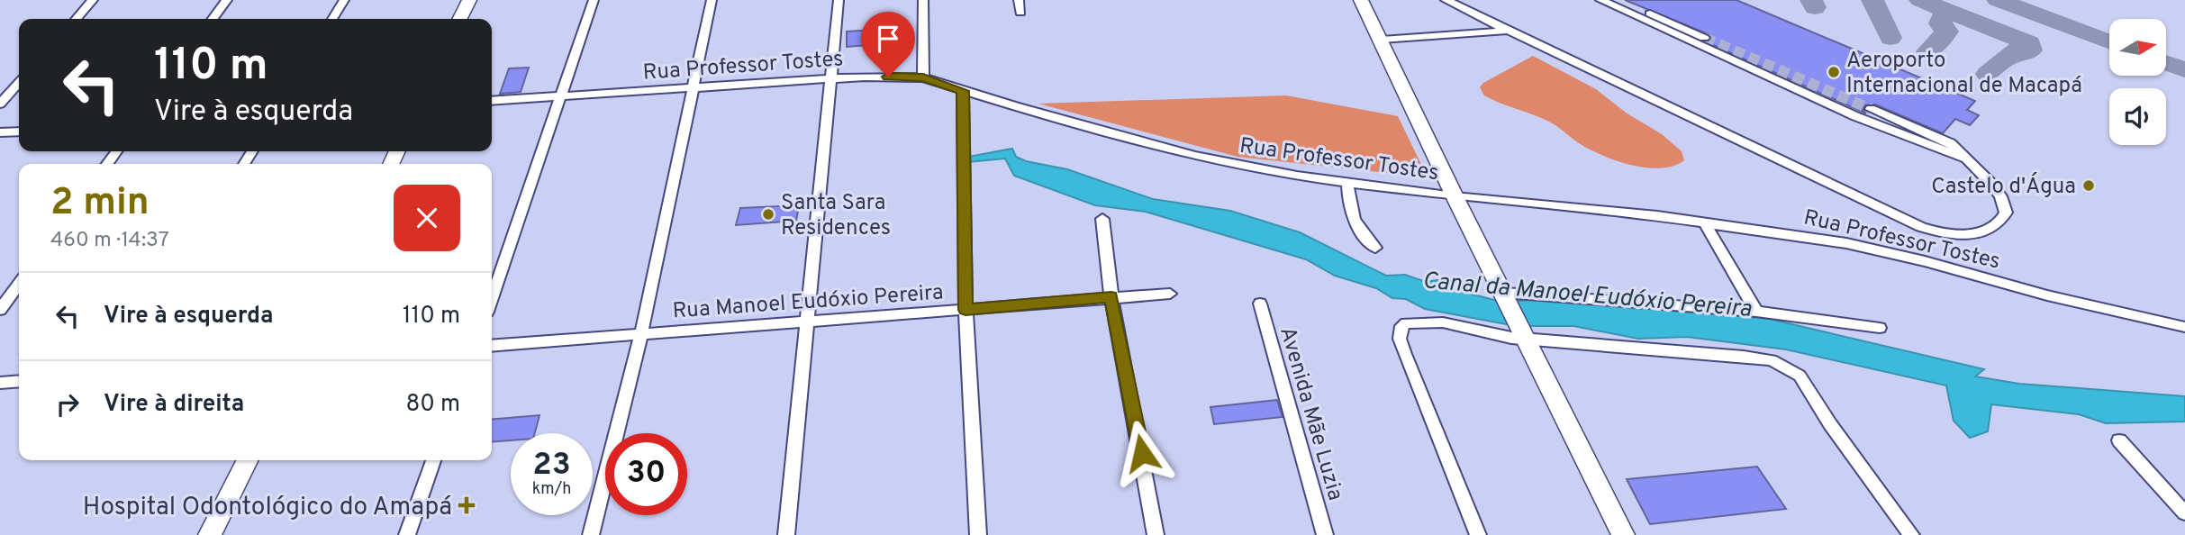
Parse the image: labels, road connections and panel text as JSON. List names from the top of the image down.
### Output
{
  "streets": {
    "street": ["Rua Professor Tostes", "Rua Manoel Eudóxio Pereira", "Avenida Mãe Luzia"]
  },
  "water": ["Canal da Manoel Eudóxio Pereira"],
  "places": {
    "other": ["Aeroporto Internacional de Macapá", "Castelo d'Água", "Santa Sara Residences"],
    "health": ["Hospital Odontológico do Amapá"]
  },
  "north": "right",
  "page": {
    "turn": ["110 m", "Vire à esquerda"],
    "heading": ["2 min", "460 m · 14:37"],
    "list": [
      {
        "name": "Vire à esquerda",
        "value": "110 m"
      },
      {
        "name": "Vire à direita",
        "value": "80 m"
      }
    ],
    "speed": "23 km/h",
    "limit": "30"
  }
}
